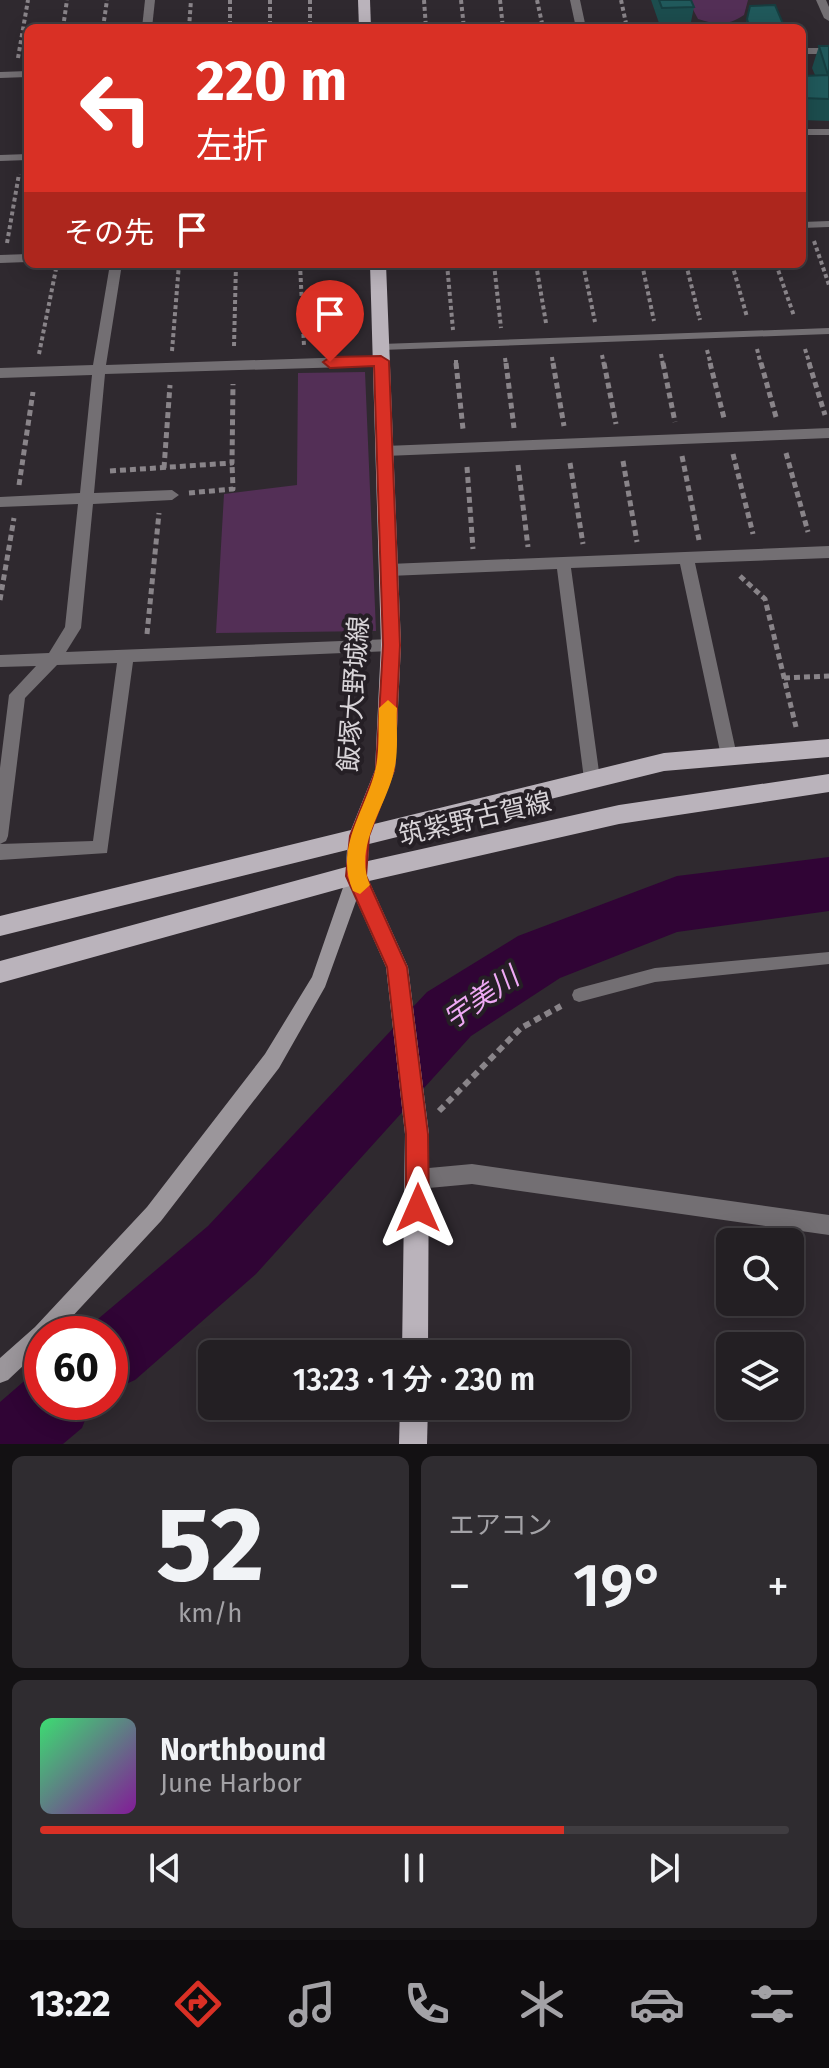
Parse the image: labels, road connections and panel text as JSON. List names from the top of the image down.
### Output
{
  "streets": {
    "main road": ["飯塚大野城線", "筑紫野古賀線"]
  },
  "crossings": [
    ["飯塚大野城線", "筑紫野古賀線"]
  ],
  "water": ["宇美川"],
  "page": {
    "turn": ["220 m", "左折"],
    "then": "その先",
    "limit": "60",
    "trip": "13:23 · 1 分 · 230 m",
    "tile": [
      ["52", "km/h"],
      "エアコン"
    ],
    "heat": ["−", "19°", "+"],
    "song": ["Northbound", "June Harbor"],
    "tabs": "13:22"
  }
}
